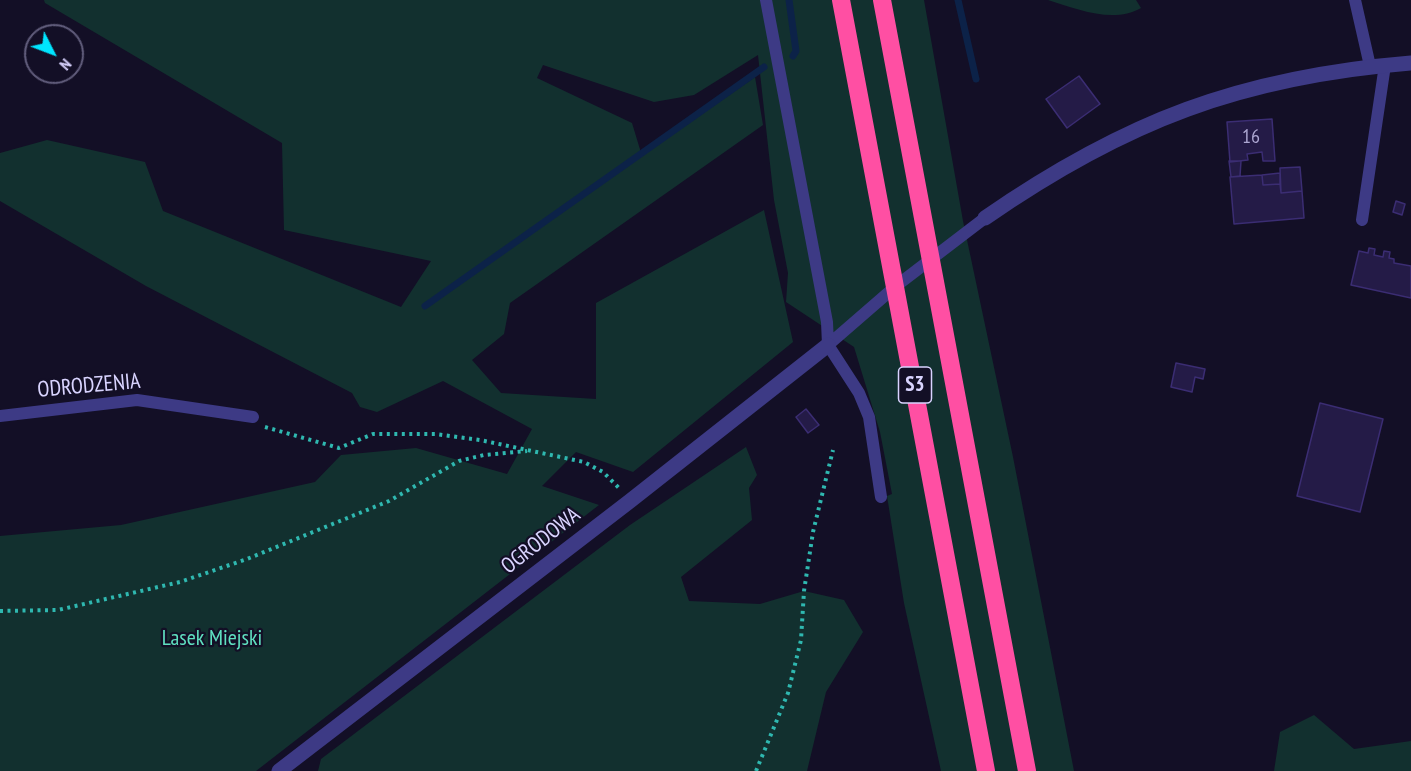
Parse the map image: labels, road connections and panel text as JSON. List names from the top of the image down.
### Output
{
  "streets": {
    "highway": ["S3"],
    "street": ["OGRODOWA"],
    "lane": ["ODRODZENIA"]
  },
  "parks": ["Lasek Miejski"],
  "house_numbers": ["16"],
  "north": "bottom right"
}
